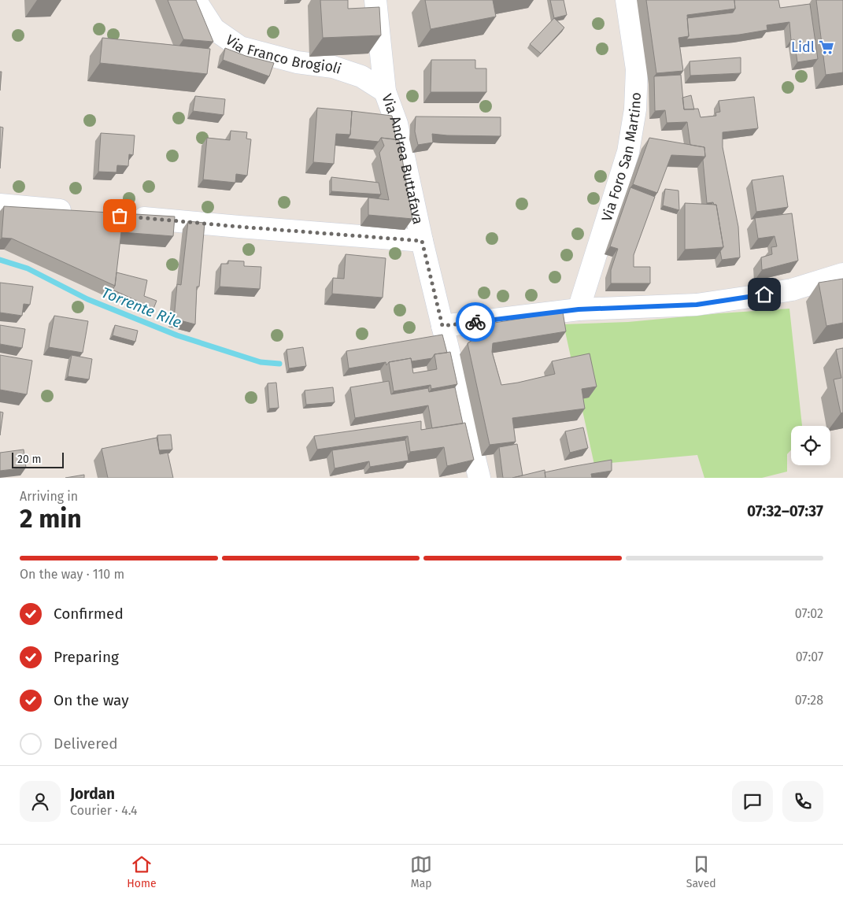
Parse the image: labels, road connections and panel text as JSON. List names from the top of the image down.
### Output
{
  "streets": {
    "street": ["Via Franco Brogioli", "Via Foro San Martino", "Via Andrea Buttafava"]
  },
  "crossings": [
    ["Via Franco Brogioli", "Via Andrea Buttafava"]
  ],
  "water": ["Torrente Rile"],
  "places": {
    "supermarket": ["Lidl"]
  },
  "scale_bar": "20 m",
  "page": {
    "scale": "20 m",
    "heading": ["2 min", "Arriving in", "07:32–07:37"],
    "panel": ["Jordan", "Courier · 4.4"],
    "bar": "On the way · 110 m",
    "list": [
      ["Confirmed", "07:02"],
      ["Preparing", "07:07"],
      ["On the way", "07:28"],
      "Delivered"
    ],
    "tabs": ["Home", "Map", "Saved"]
  }
}
